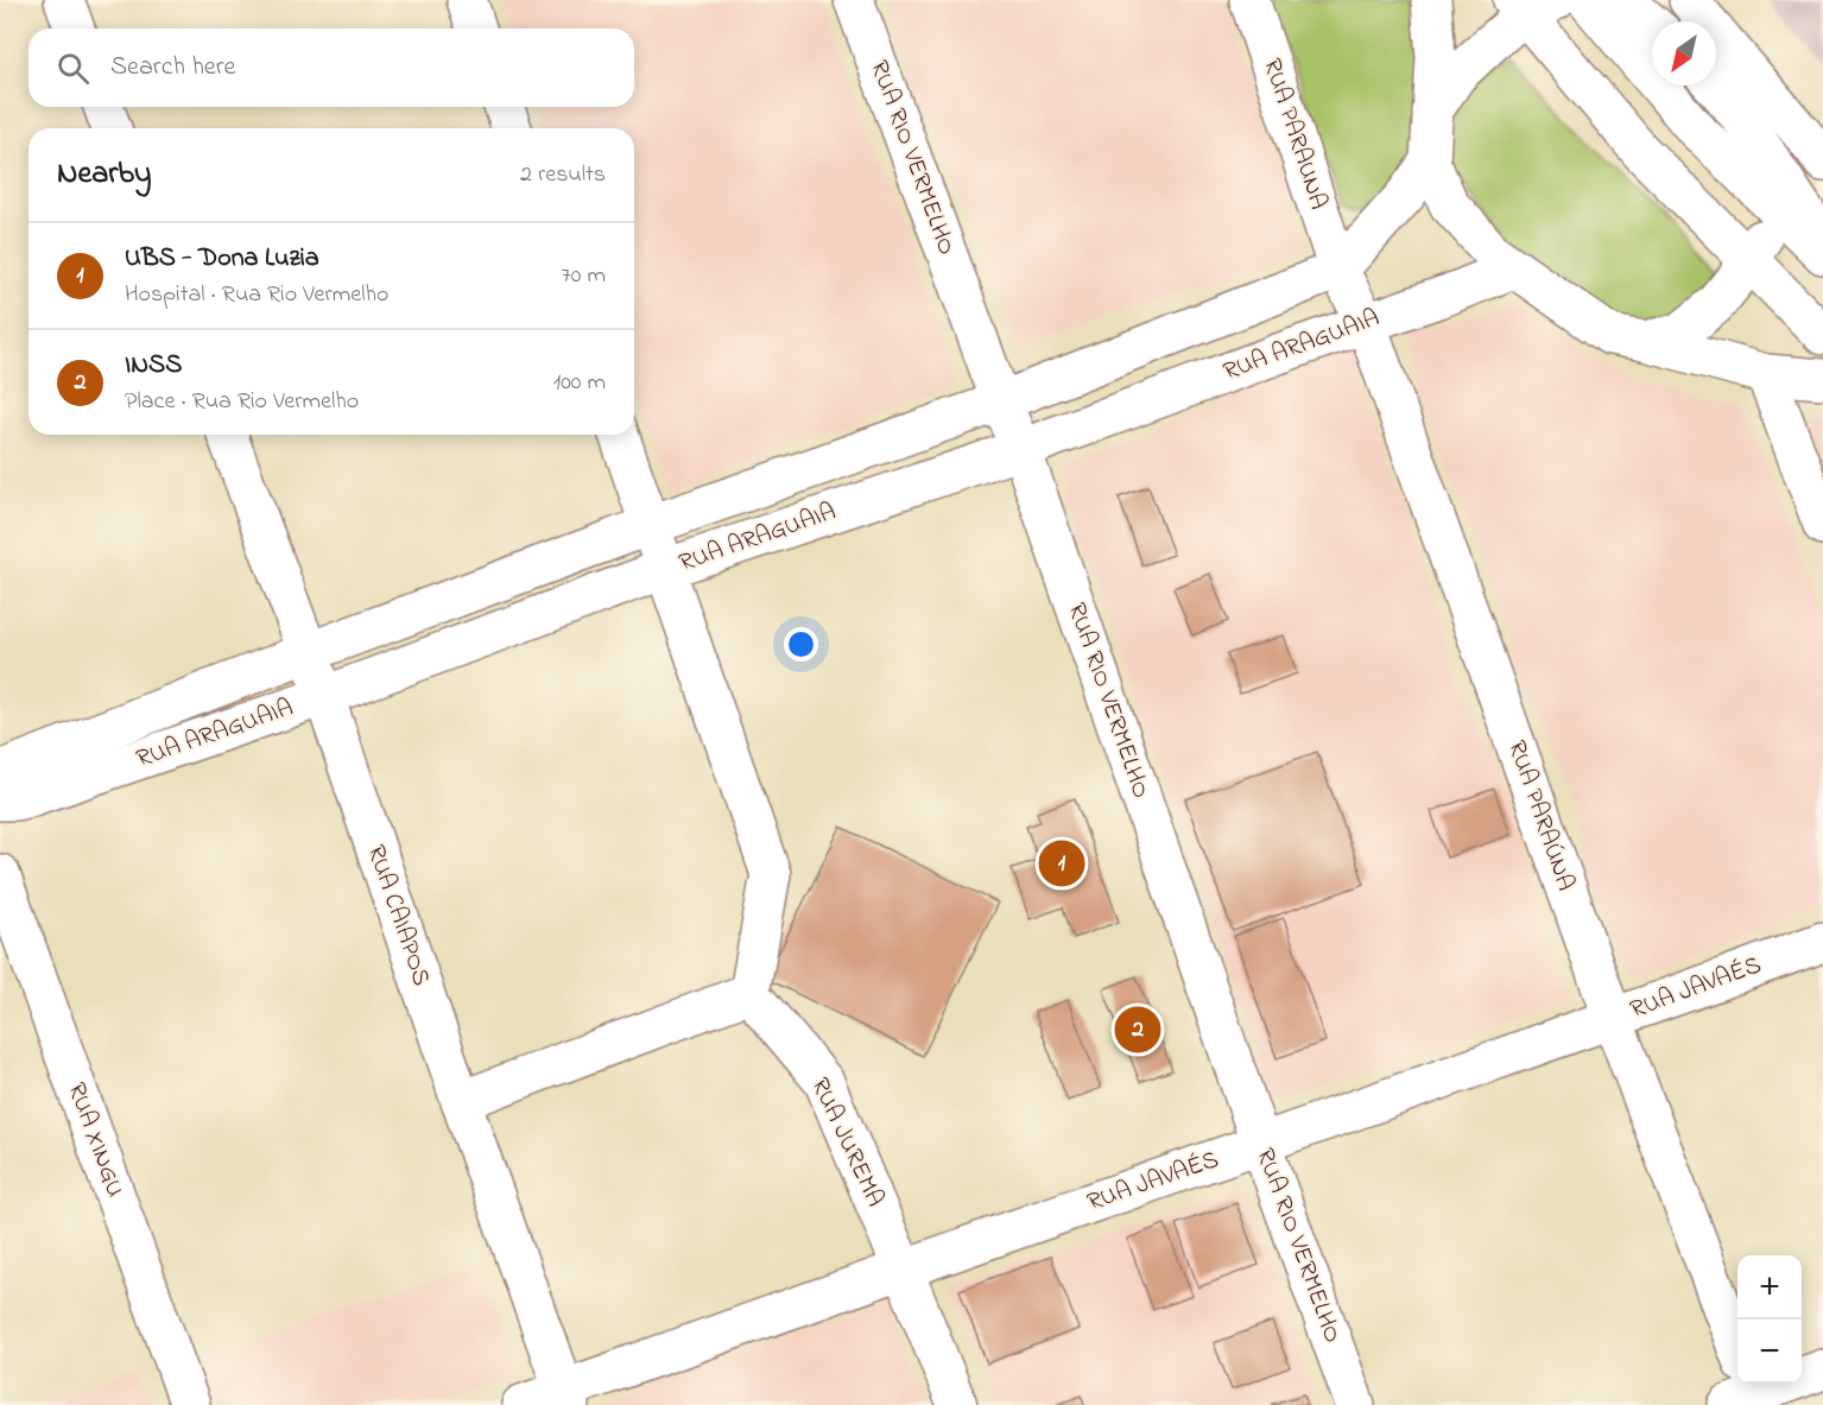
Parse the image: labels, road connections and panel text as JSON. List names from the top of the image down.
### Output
{
  "streets": {
    "street": [
      "RUA PARAUNA",
      "RUA RIO VERMELHO",
      "RUA ARAGUAIA",
      "RUA PARAÚNA",
      "RUA CAIAPOS",
      "RUA JAVAÉS",
      "RUA XINGU",
      "RUA JUREMA"
    ]
  },
  "crossings": [
    ["RUA PARAUNA", "RUA ARAGUAIA"],
    ["RUA PARAUNA", "RUA PARAÚNA"],
    ["RUA RIO VERMELHO", "RUA ARAGUAIA"],
    ["RUA RIO VERMELHO", "RUA JAVAÉS"],
    ["RUA ARAGUAIA", "RUA PARAÚNA"],
    ["RUA ARAGUAIA", "RUA CAIAPOS"],
    ["RUA PARAÚNA", "RUA JAVAÉS"],
    ["RUA CAIAPOS", "RUA JAVAÉS"],
    ["RUA JAVAÉS", "RUA JUREMA"]
  ],
  "north": "bottom left",
  "page": {
    "search": "Search here",
    "heading": ["Nearby", "2 results"],
    "list": [
      {
        "mark": "1",
        "name": "UBS - Dona Luzia",
        "note": "Hospital · Rua Rio Vermelho",
        "value": "70 m"
      },
      {
        "mark": "2",
        "name": "INSS",
        "note": "Place · Rua Rio Vermelho",
        "value": "100 m"
      }
    ],
    "pins": ["1", "2"],
    "map_buttons": ["+", "−"]
  }
}
